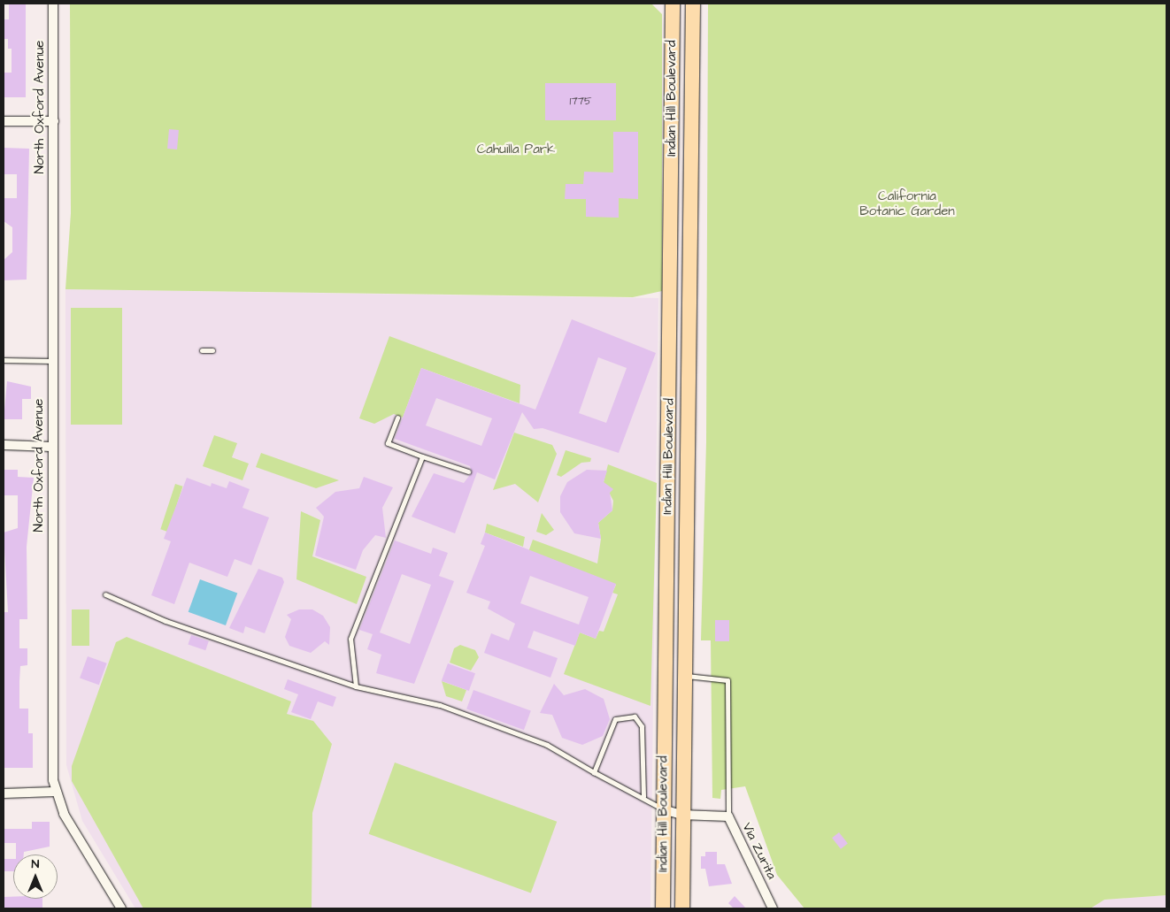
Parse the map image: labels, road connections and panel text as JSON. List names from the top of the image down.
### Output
{
  "streets": {
    "main road": ["Indian Hill Boulevard"],
    "street": ["North Oxford Avenue", "Via Zurita"]
  },
  "crossings": [
    ["Indian Hill Boulevard", "Via Zurita"]
  ],
  "parks": ["Cahuilla Park", "California Botanic Garden"],
  "house_numbers": ["1775"],
  "north": "top"
}
